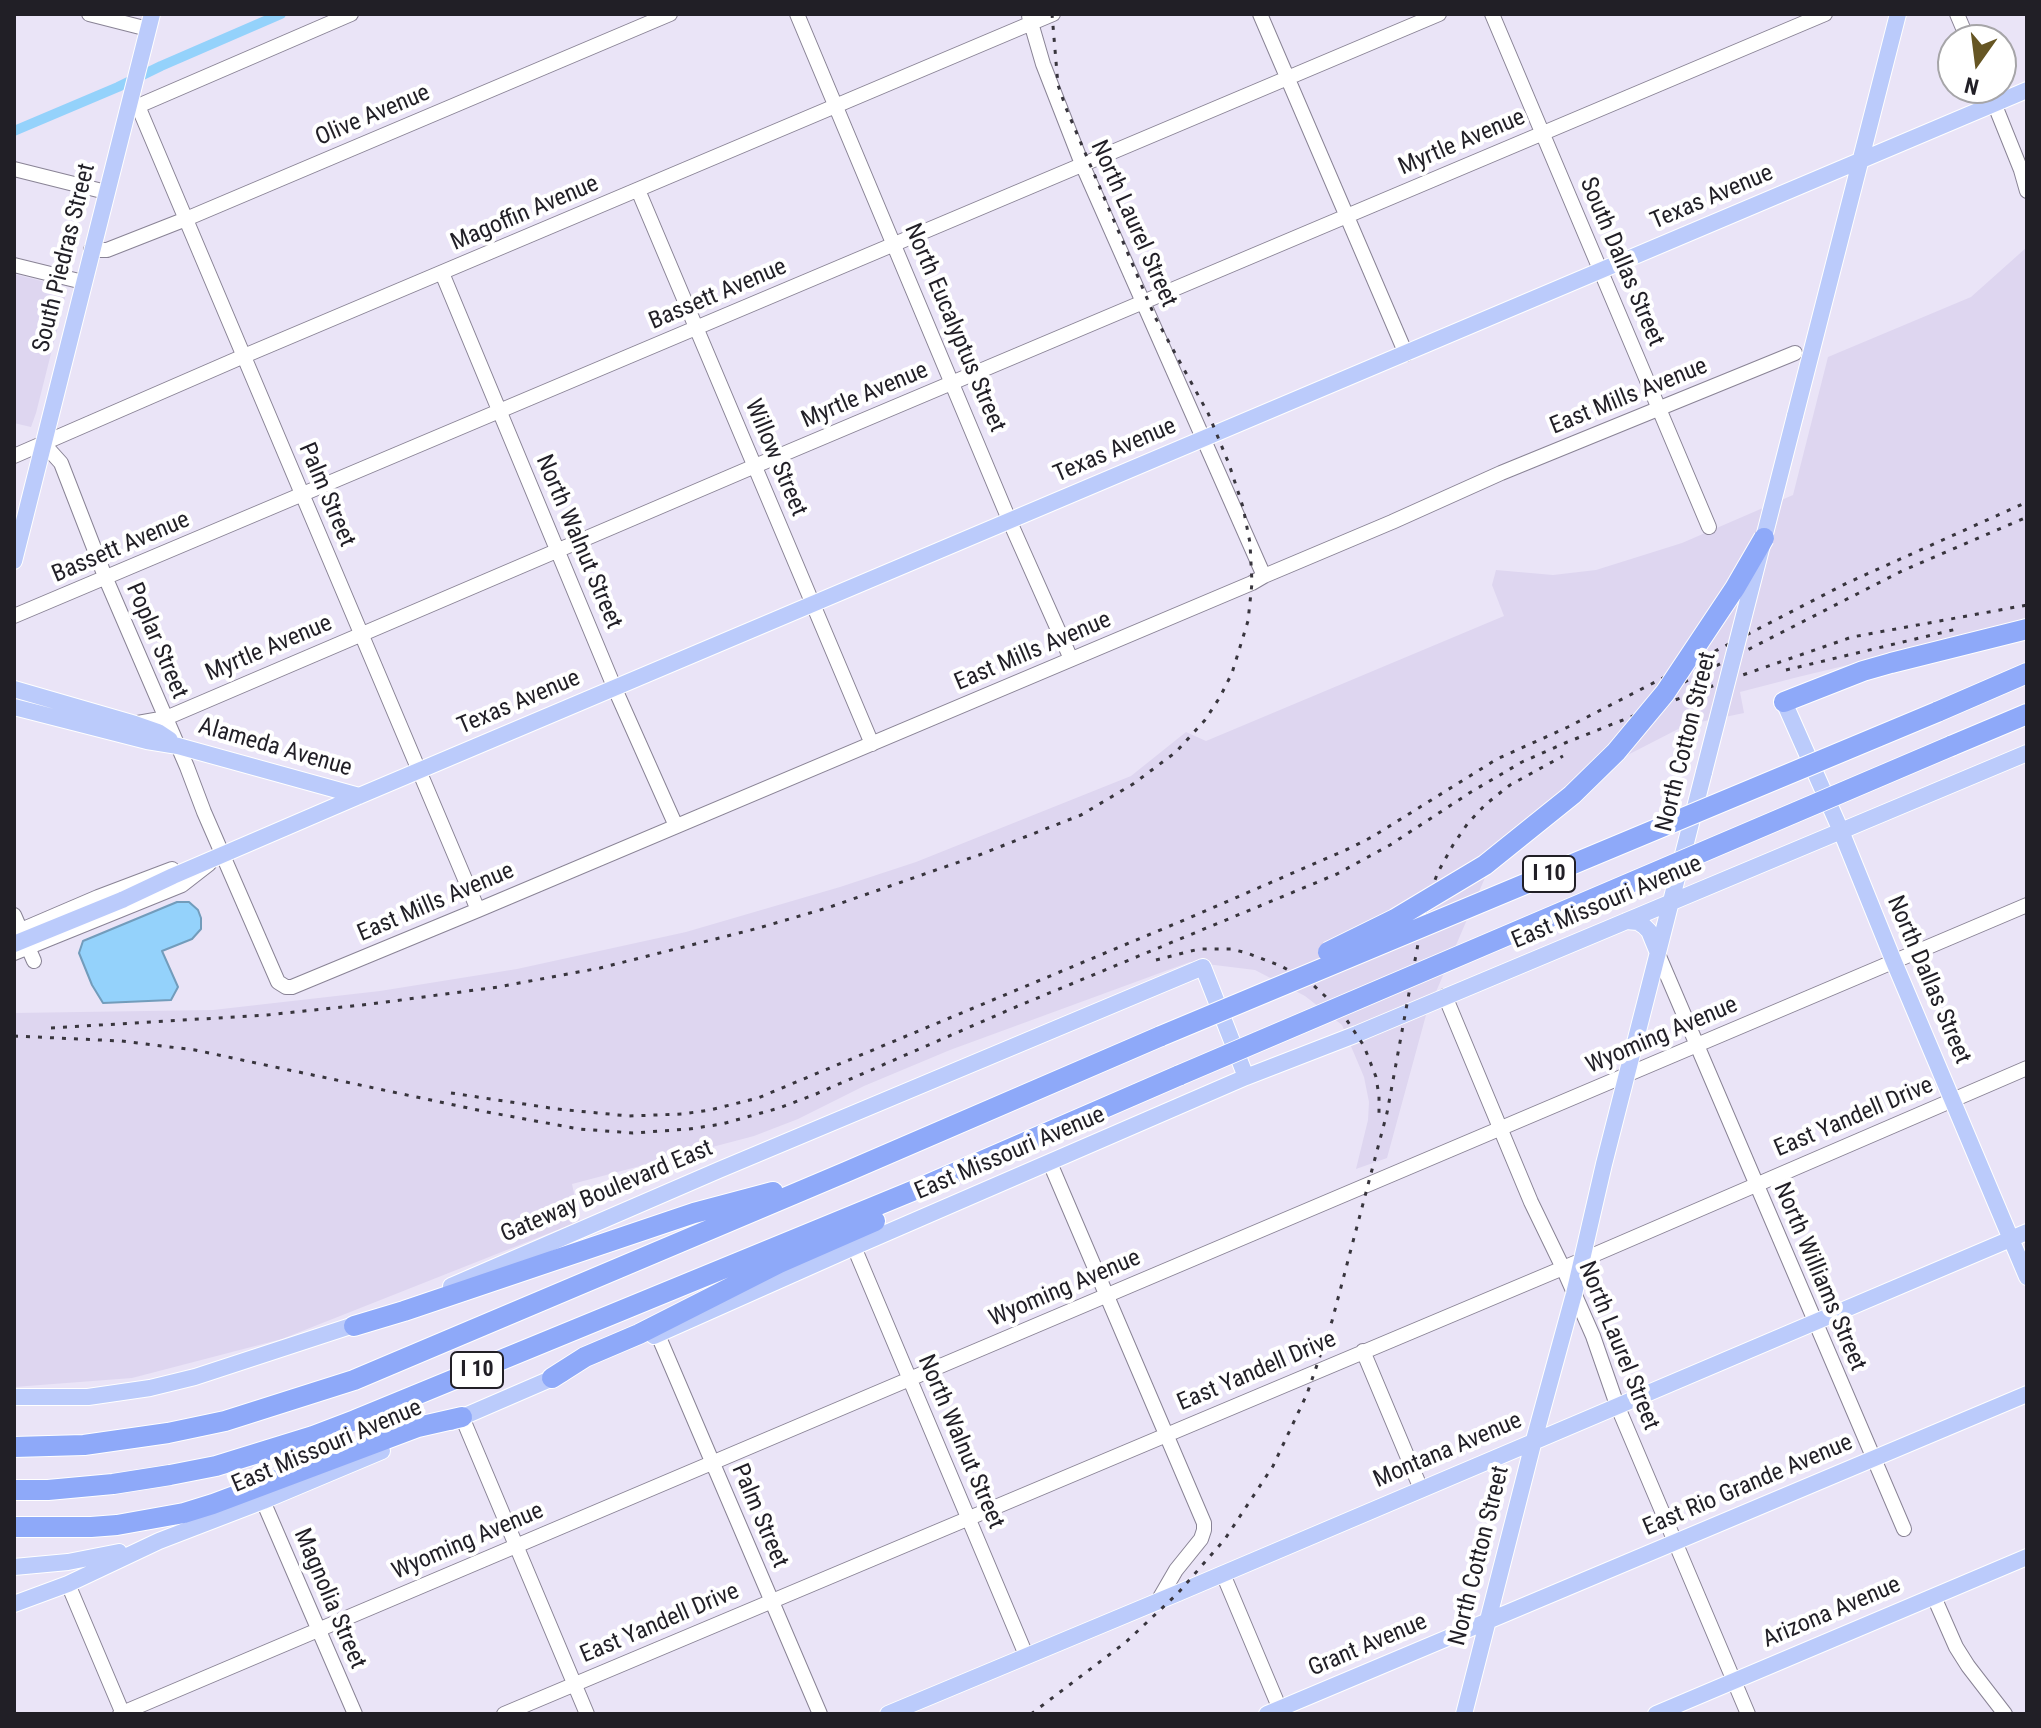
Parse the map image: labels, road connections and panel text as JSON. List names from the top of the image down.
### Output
{
  "streets": {
    "highway": ["I 10"],
    "main road": [
      "Texas Avenue",
      "South Piedras Street",
      "North Cotton Street",
      "Alameda Avenue",
      "East Missouri Avenue",
      "North Dallas Street",
      "Gateway Boulevard East",
      "Montana Avenue",
      "East Rio Grande Avenue",
      "Arizona Avenue",
      "Grant Avenue"
    ],
    "street": [
      "Olive Avenue",
      "Myrtle Avenue",
      "Magoffin Avenue",
      "North Laurel Street",
      "South Dallas Street",
      "Bassett Avenue",
      "North Eucalyptus Street",
      "East Mills Avenue",
      "Willow Street",
      "Palm Street",
      "North Walnut Street",
      "Poplar Street",
      "Wyoming Avenue",
      "East Yandell Drive",
      "North Williams Street",
      "Magnolia Street"
    ]
  },
  "crossings": [
    ["Olive Avenue", "South Piedras Street"],
    ["Olive Avenue", "Palm Street"],
    ["Myrtle Avenue", "North Laurel Street"],
    ["Myrtle Avenue", "South Dallas Street"],
    ["Myrtle Avenue", "North Eucalyptus Street"],
    ["Myrtle Avenue", "Willow Street"],
    ["Myrtle Avenue", "Palm Street"],
    ["Myrtle Avenue", "North Walnut Street"],
    ["Myrtle Avenue", "Poplar Street"],
    ["Myrtle Avenue", "Alameda Avenue"],
    ["Texas Avenue", "North Laurel Street"],
    ["Texas Avenue", "South Dallas Street"],
    ["Texas Avenue", "North Eucalyptus Street"],
    ["Texas Avenue", "Willow Street"],
    ["Texas Avenue", "Palm Street"],
    ["Texas Avenue", "North Walnut Street"],
    ["Texas Avenue", "Poplar Street"],
    ["Texas Avenue", "North Cotton Street"],
    ["Texas Avenue", "Alameda Avenue"],
    ["Magoffin Avenue", "North Laurel Street"],
    ["Magoffin Avenue", "South Piedras Street"],
    ["Magoffin Avenue", "North Eucalyptus Street"],
    ["Magoffin Avenue", "Willow Street"],
    ["Magoffin Avenue", "Palm Street"],
    ["Magoffin Avenue", "North Walnut Street"],
    ["Magoffin Avenue", "Poplar Street"],
    ["North Laurel Street", "Bassett Avenue"],
    ["North Laurel Street", "East Mills Avenue"],
    ["North Laurel Street", "North Cotton Street"],
    ["North Laurel Street", "East Missouri Avenue"],
    ["North Laurel Street", "Wyoming Avenue"],
    ["North Laurel Street", "East Yandell Drive"],
    ["North Laurel Street", "Montana Avenue"],
    ["North Laurel Street", "East Rio Grande Avenue"],
    ["North Laurel Street", "Arizona Avenue"],
    ["South Piedras Street", "Palm Street"],
    ["South Piedras Street", "Poplar Street"],
    ["South Dallas Street", "East Mills Avenue"],
    ["Bassett Avenue", "North Eucalyptus Street"],
    ["Bassett Avenue", "Willow Street"],
    ["Bassett Avenue", "Palm Street"],
    ["Bassett Avenue", "North Walnut Street"],
    ["Bassett Avenue", "Poplar Street"],
    ["North Eucalyptus Street", "East Mills Avenue"],
    ["East Mills Avenue", "Willow Street"],
    ["East Mills Avenue", "Palm Street"],
    ["East Mills Avenue", "North Walnut Street"],
    ["East Mills Avenue", "Poplar Street"],
    ["Palm Street", "East Missouri Avenue"],
    ["Palm Street", "Wyoming Avenue"],
    ["Palm Street", "East Yandell Drive"],
    ["North Walnut Street", "East Missouri Avenue"],
    ["North Walnut Street", "Wyoming Avenue"],
    ["North Walnut Street", "East Yandell Drive"],
    ["North Walnut Street", "Montana Avenue"],
    ["Poplar Street", "Alameda Avenue"],
    ["North Cotton Street", "East Missouri Avenue"],
    ["North Cotton Street", "Wyoming Avenue"],
    ["North Cotton Street", "East Yandell Drive"],
    ["North Cotton Street", "North Williams Street"],
    ["North Cotton Street", "Montana Avenue"],
    ["North Cotton Street", "East Rio Grande Avenue"],
    ["North Cotton Street", "Grant Avenue"],
    ["East Missouri Avenue", "North Dallas Street"],
    ["East Missouri Avenue", "Gateway Boulevard East"],
    ["East Missouri Avenue", "Magnolia Street"],
    ["North Dallas Street", "Wyoming Avenue"],
    ["North Dallas Street", "East Yandell Drive"],
    ["North Dallas Street", "Montana Avenue"],
    ["Wyoming Avenue", "North Williams Street"],
    ["Wyoming Avenue", "Magnolia Street"],
    ["East Yandell Drive", "North Williams Street"],
    ["North Williams Street", "Montana Avenue"],
    ["North Williams Street", "East Rio Grande Avenue"],
    ["East Rio Grande Avenue", "Grant Avenue"]
  ],
  "north": "bottom"
}
